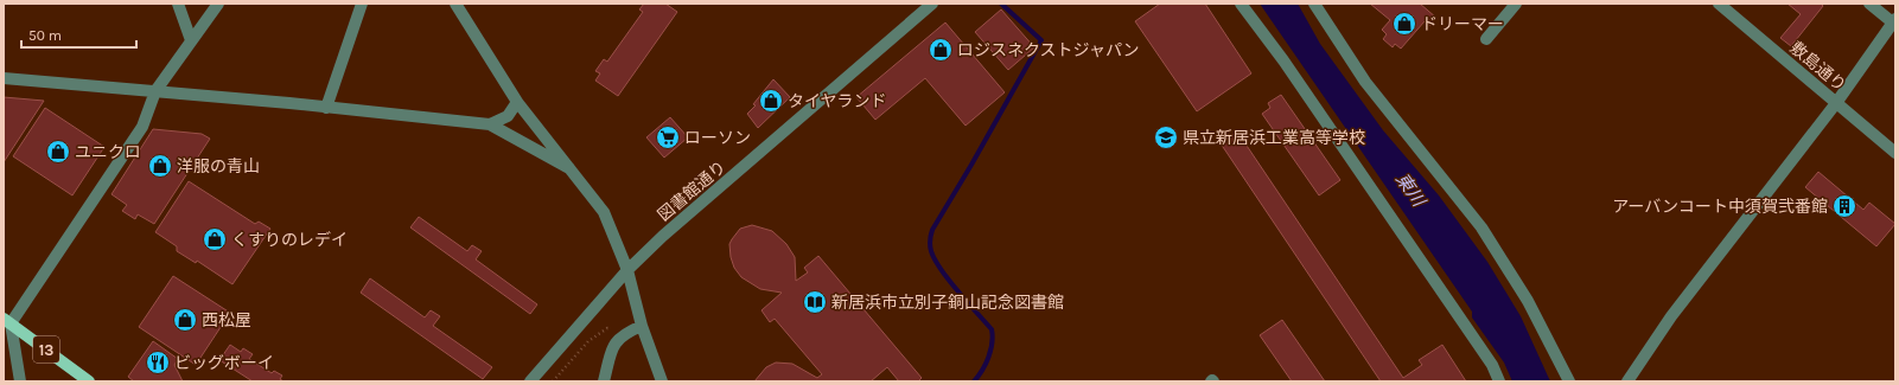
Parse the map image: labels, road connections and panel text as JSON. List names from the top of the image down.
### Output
{
  "streets": {
    "main road": ["13"],
    "street": ["敷島通り", "図書館通り"]
  },
  "water": ["東川"],
  "places": {
    "shop": [
      "ドリーマー",
      "ロジスネクストジャパン",
      "タイヤランド",
      "ユニクロ",
      "洋服の青山",
      "くすりのレデイ",
      "西松屋"
    ],
    "supermarket": ["ローソン"],
    "school or university": ["県立新居浜工業高等学校"],
    "building": ["アーバンコート中須賀弐番館"],
    "library": ["新居浜市立別子銅山記念図書館"],
    "restaurant": ["ビッグボーイ"]
  },
  "scale_bar": "50 m"
}
